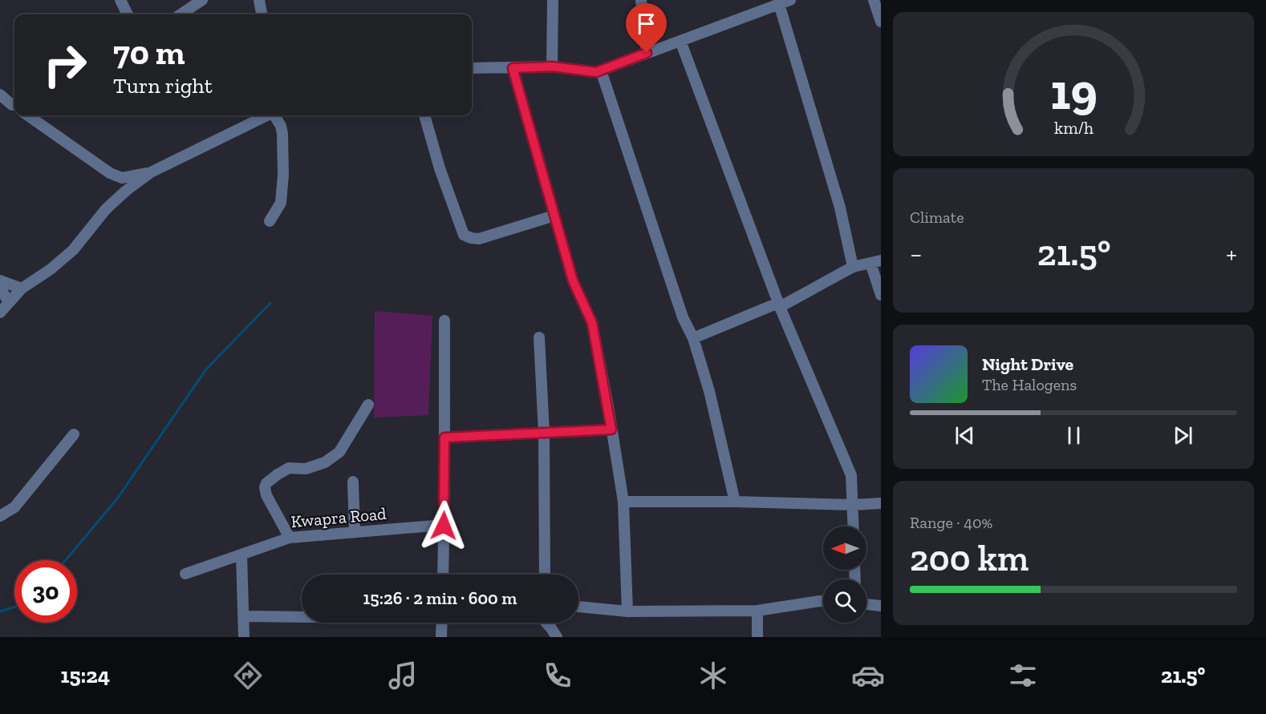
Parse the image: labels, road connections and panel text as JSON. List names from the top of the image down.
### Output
{
  "streets": {
    "street": ["Kwapra Road"]
  },
  "north": "left",
  "page": {
    "turn": ["70 m", "Turn right"],
    "tile": [
      "Climate",
      ["Range · 40%", "200 km"]
    ],
    "heat": ["−", "21.5°", "+"],
    "song": ["Night Drive", "The Halogens"],
    "limit": "30",
    "trip": "15:26 · 2 min · 600 m",
    "tabs": ["15:24", "21.5°"],
    "gauge": ["19", "km/h"]
  }
}
